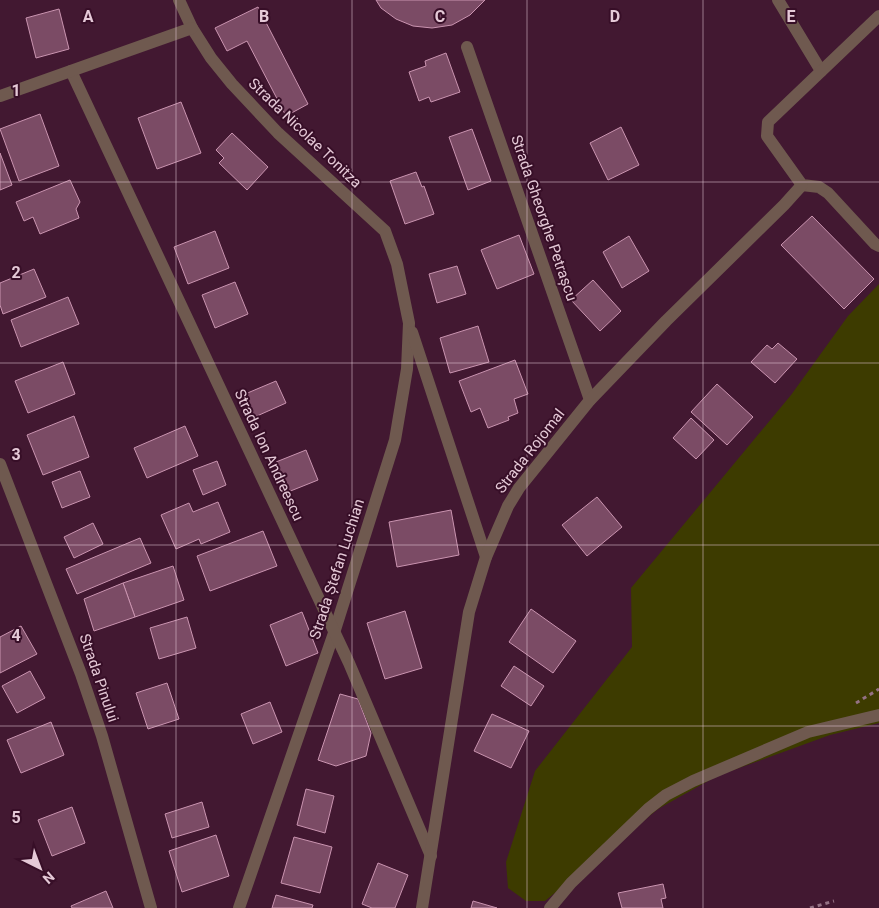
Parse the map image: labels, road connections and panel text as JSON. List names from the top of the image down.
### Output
{
  "streets": {
    "street": [
      "Strada Nicolae Tonitza",
      "Strada Gheorghe Petrașcu",
      "Strada Rojomal",
      "Strada Ion Andreescu",
      "Strada Ștefan Luchian",
      "Strada Pinului"
    ]
  },
  "crossings": [
    ["Strada Nicolae Tonitza", "Strada Ștefan Luchian"],
    ["Strada Gheorghe Petrașcu", "Strada Rojomal"],
    ["Strada Rojomal", "Strada Ion Andreescu"],
    ["Strada Ion Andreescu", "Strada Ștefan Luchian"]
  ],
  "north": "bottom right",
  "grid": {
    "columns": [
      "A",
      "B",
      "C",
      "D",
      "E"
    ],
    "rows": [
      "1",
      "2",
      "3",
      "4",
      "5"
    ]
  }
}
